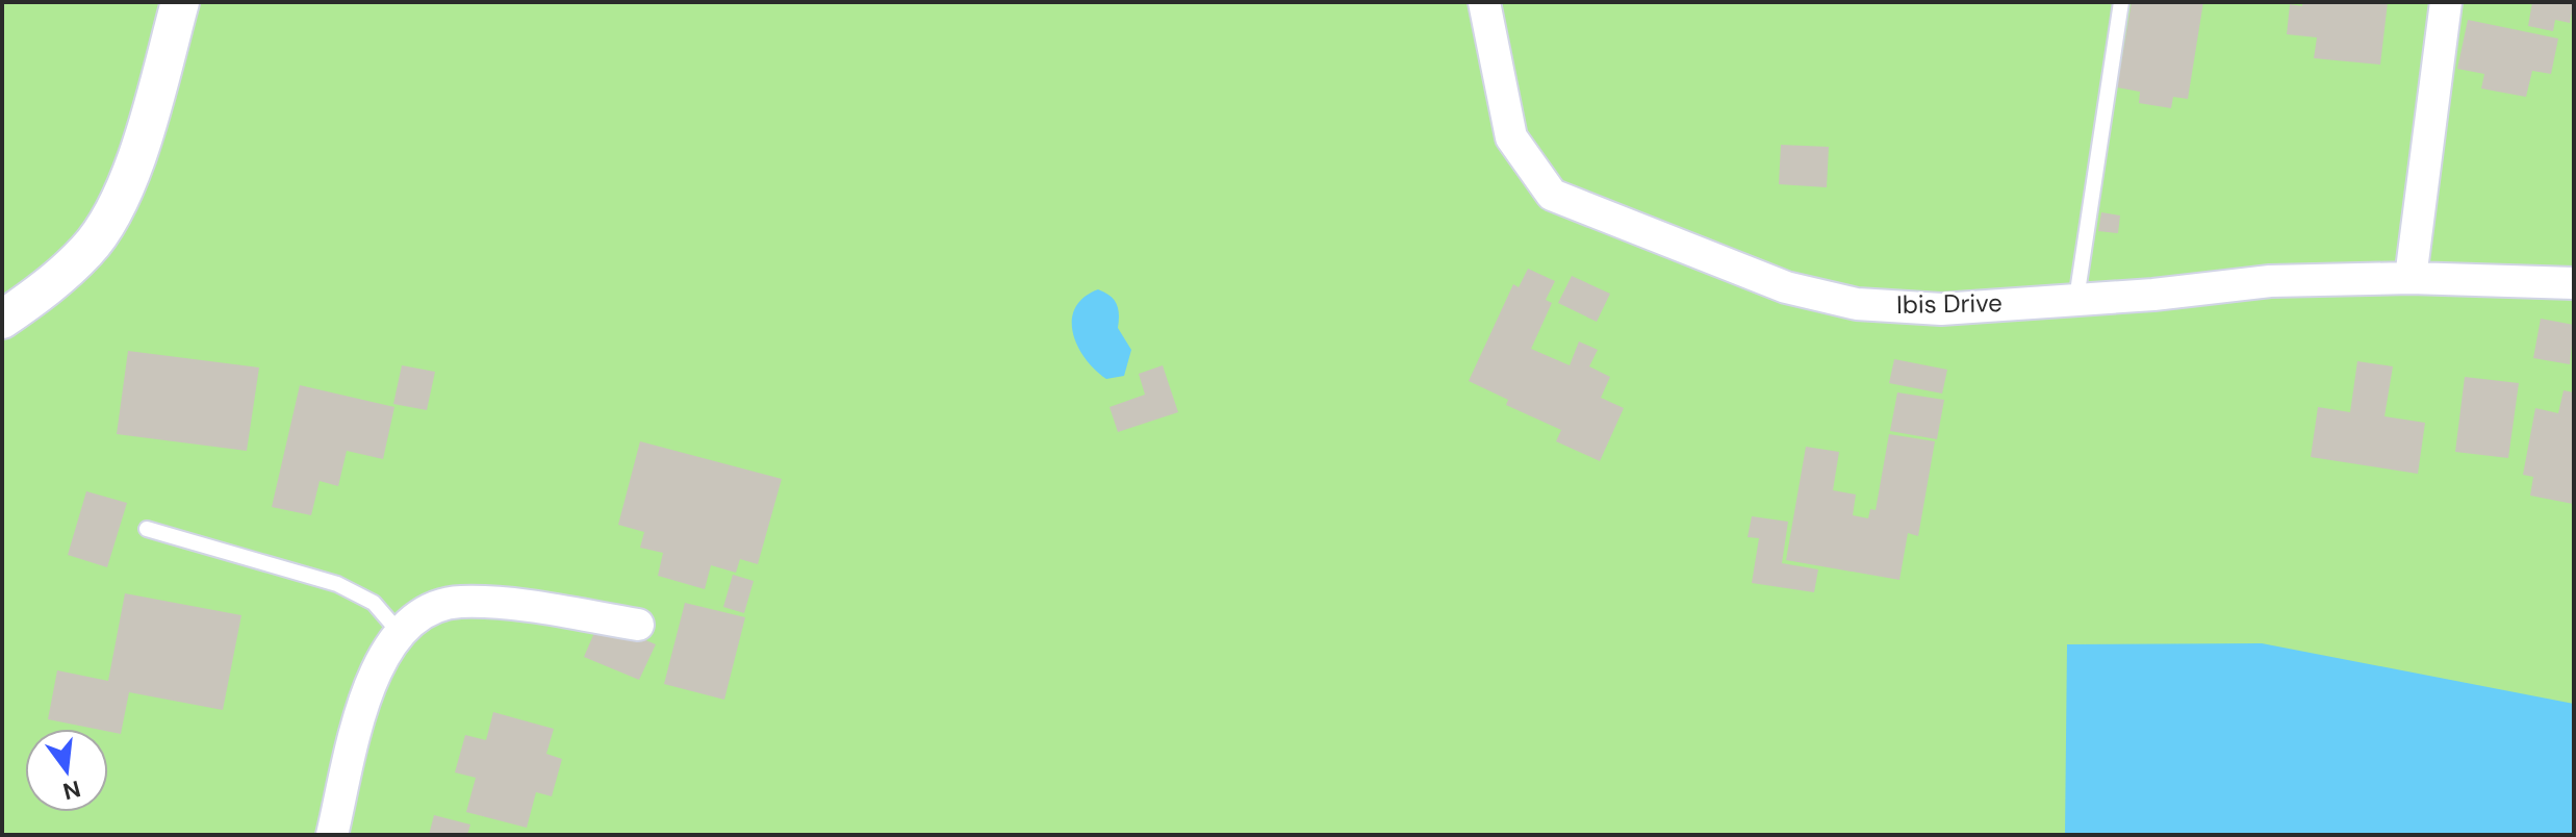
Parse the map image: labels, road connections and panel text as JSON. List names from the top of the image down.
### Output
{
  "streets": {
    "street": ["Ibis Drive"]
  },
  "north": "bottom"
}
